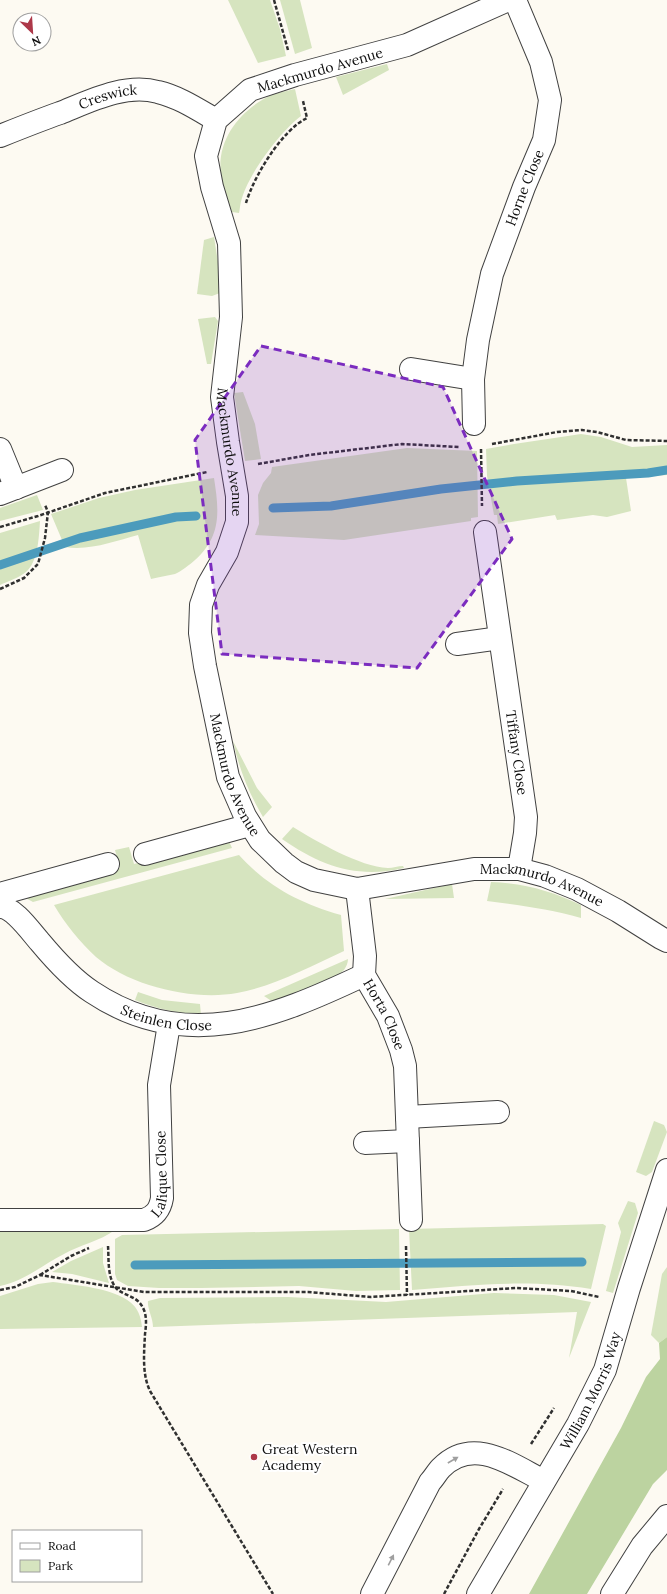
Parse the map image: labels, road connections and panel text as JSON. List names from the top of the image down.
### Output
{
  "streets": {
    "street": [
      "Mackmurdo Avenue",
      "Creswick",
      "Horne Close",
      "Tiffany Close",
      "Steinlen Close",
      "Horta Close",
      "Lalique Close",
      "William Morris Way"
    ]
  },
  "crossings": [
    ["Mackmurdo Avenue", "Creswick"],
    ["Mackmurdo Avenue", "Tiffany Close"],
    ["Mackmurdo Avenue", "Horta Close"],
    ["Steinlen Close", "Horta Close"],
    ["Steinlen Close", "Lalique Close"]
  ],
  "places": ["Great Western Academy"],
  "legend": ["Road", "Park"],
  "north": "bottom right"
}
